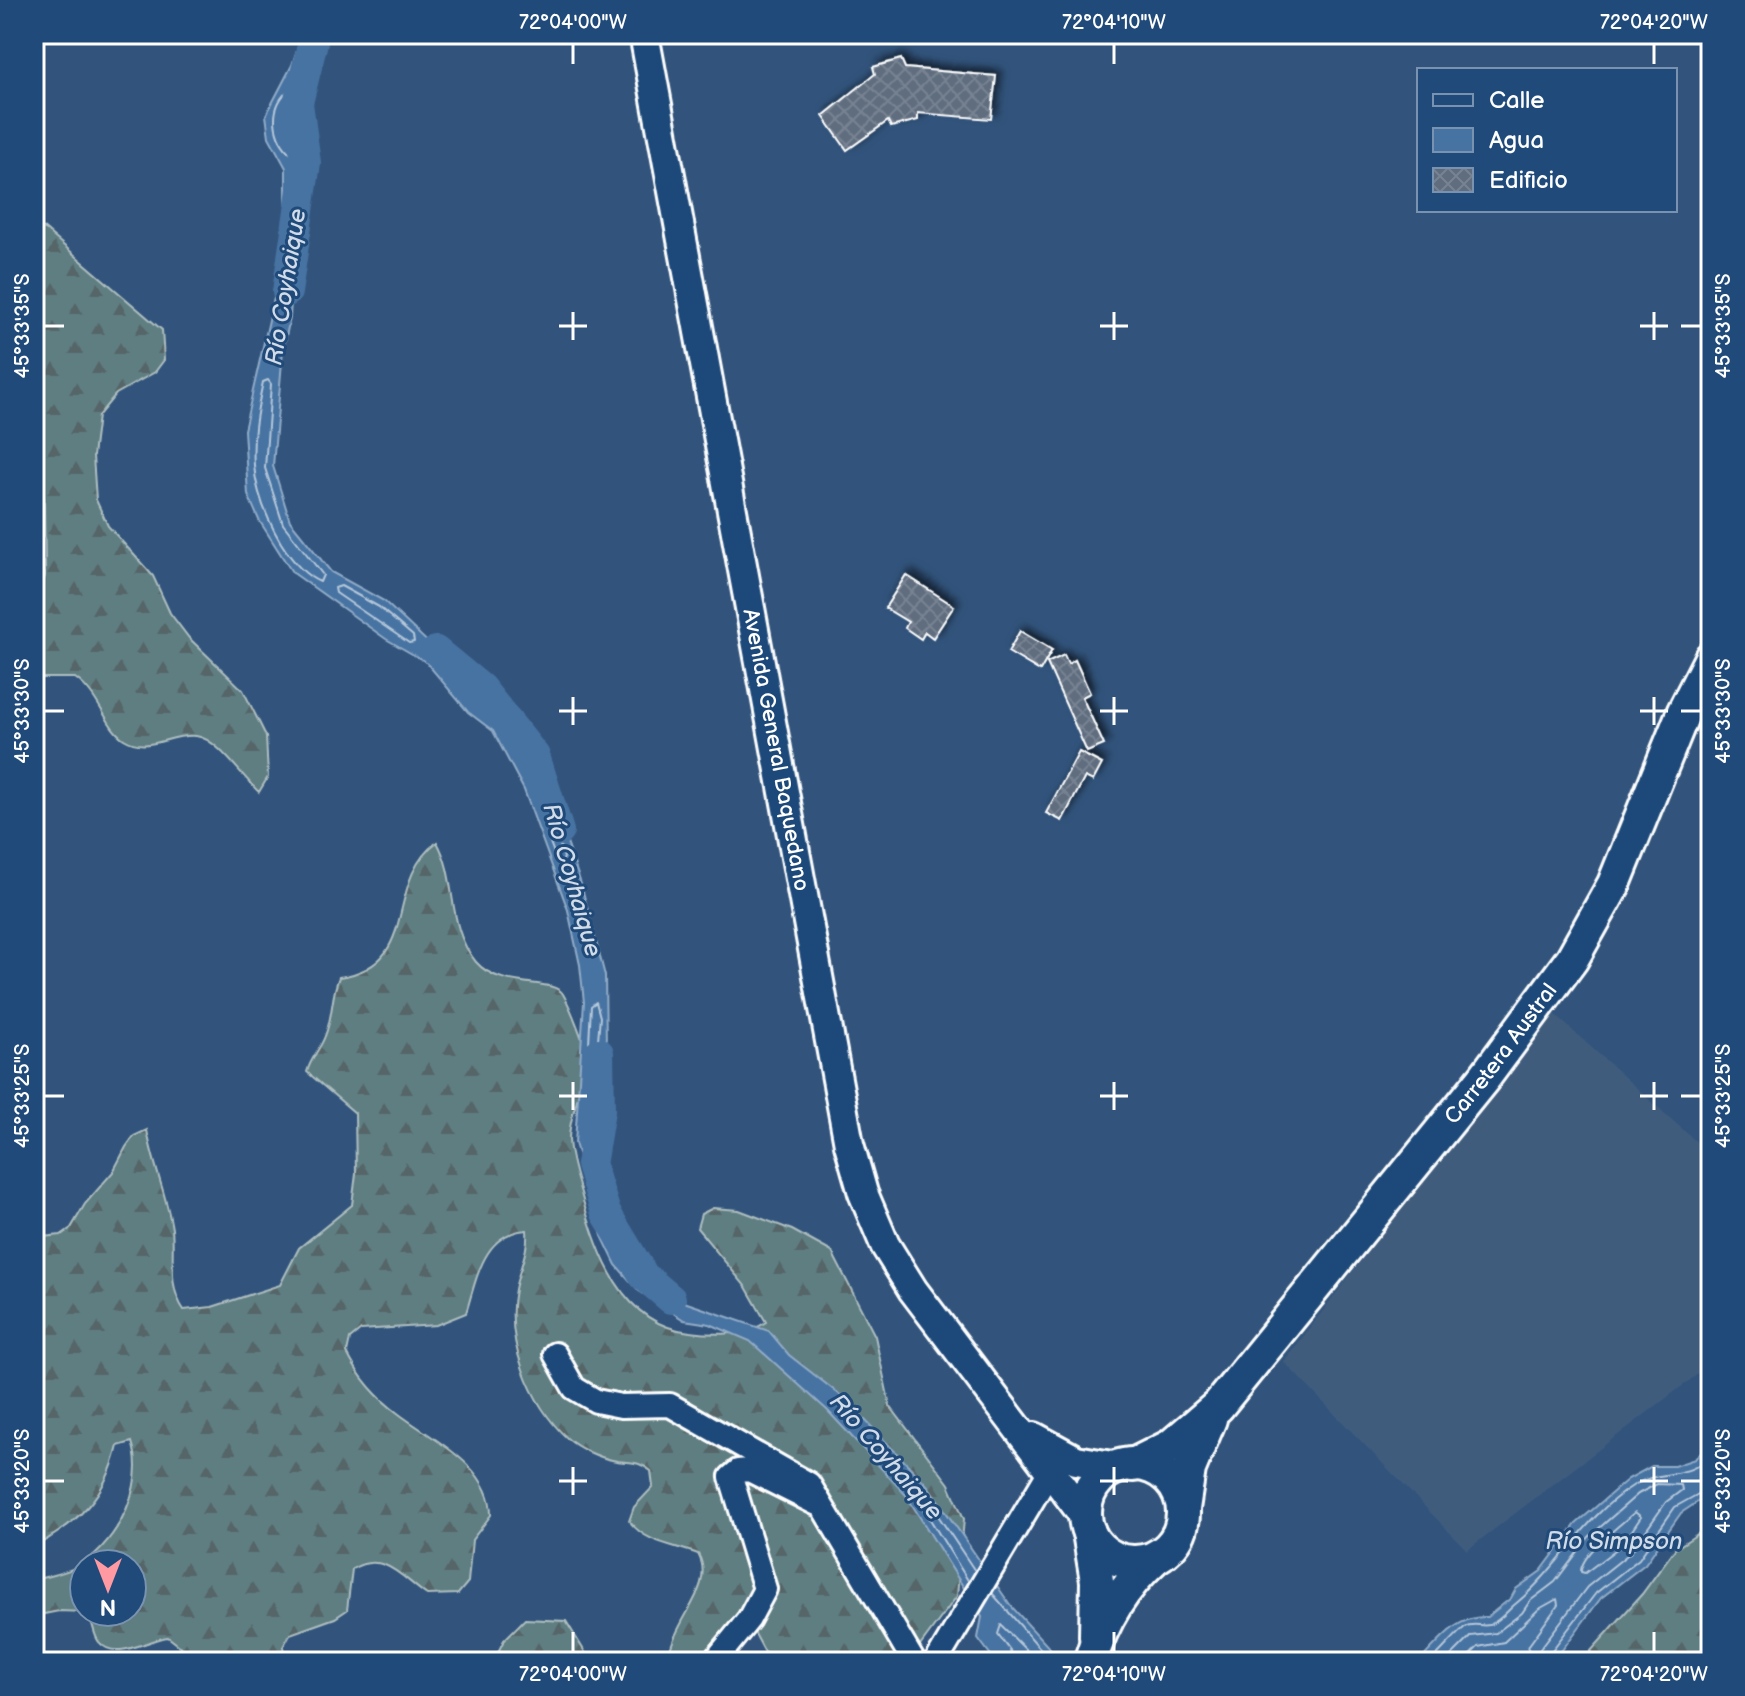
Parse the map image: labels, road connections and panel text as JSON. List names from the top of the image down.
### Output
{
  "streets": {
    "highway": ["Carretera Austral"],
    "main road": ["Avenida General Baquedano"]
  },
  "crossings": [
    ["Avenida General Baquedano", "Carretera Austral"]
  ],
  "water": ["Río Coyhaique", "Río Simpson"],
  "legend": ["Calle", "Agua", "Edificio"],
  "north": "bottom",
  "coordinates": [
    "72°04'00\"W",
    "72°04'10\"W",
    "72°04'20\"W",
    "45°33'35\"S",
    "45°33'30\"S",
    "45°33'25\"S",
    "45°33'20\"S"
  ]
}
